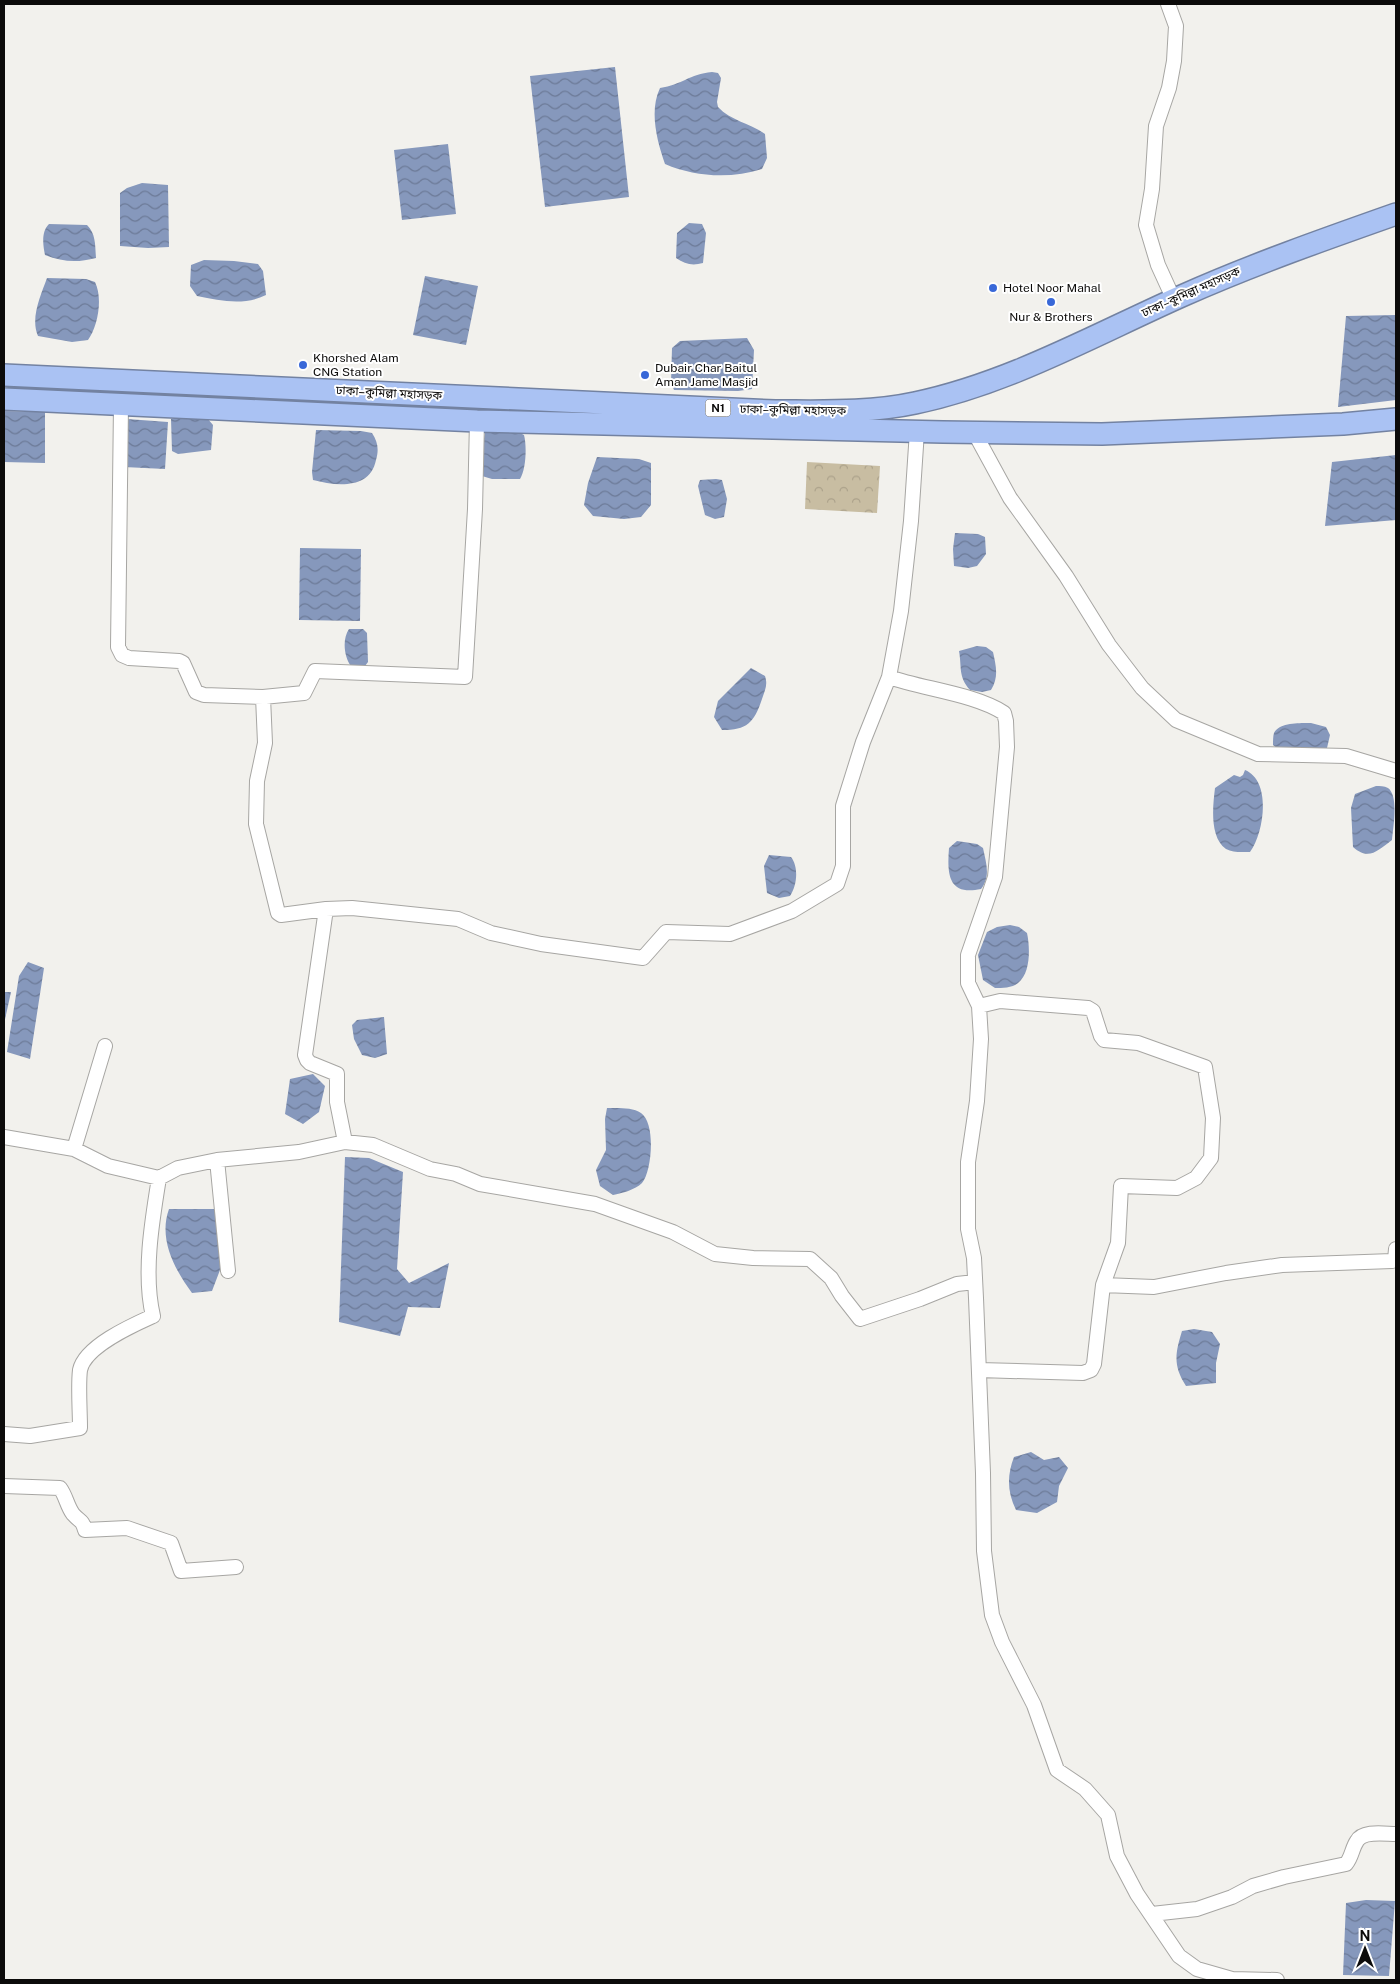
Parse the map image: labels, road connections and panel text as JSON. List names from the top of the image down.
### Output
{
  "streets": {
    "highway": ["ঢাকা–কুমিল্লা মহাসড়ক", "N1"]
  },
  "places": [
    "Hotel Noor Mahal",
    "Nur & Brothers",
    "Khorshed Alam CNG Station",
    "Dubair Char Baitul Aman Jame Masjid"
  ],
  "north": "top"
}
